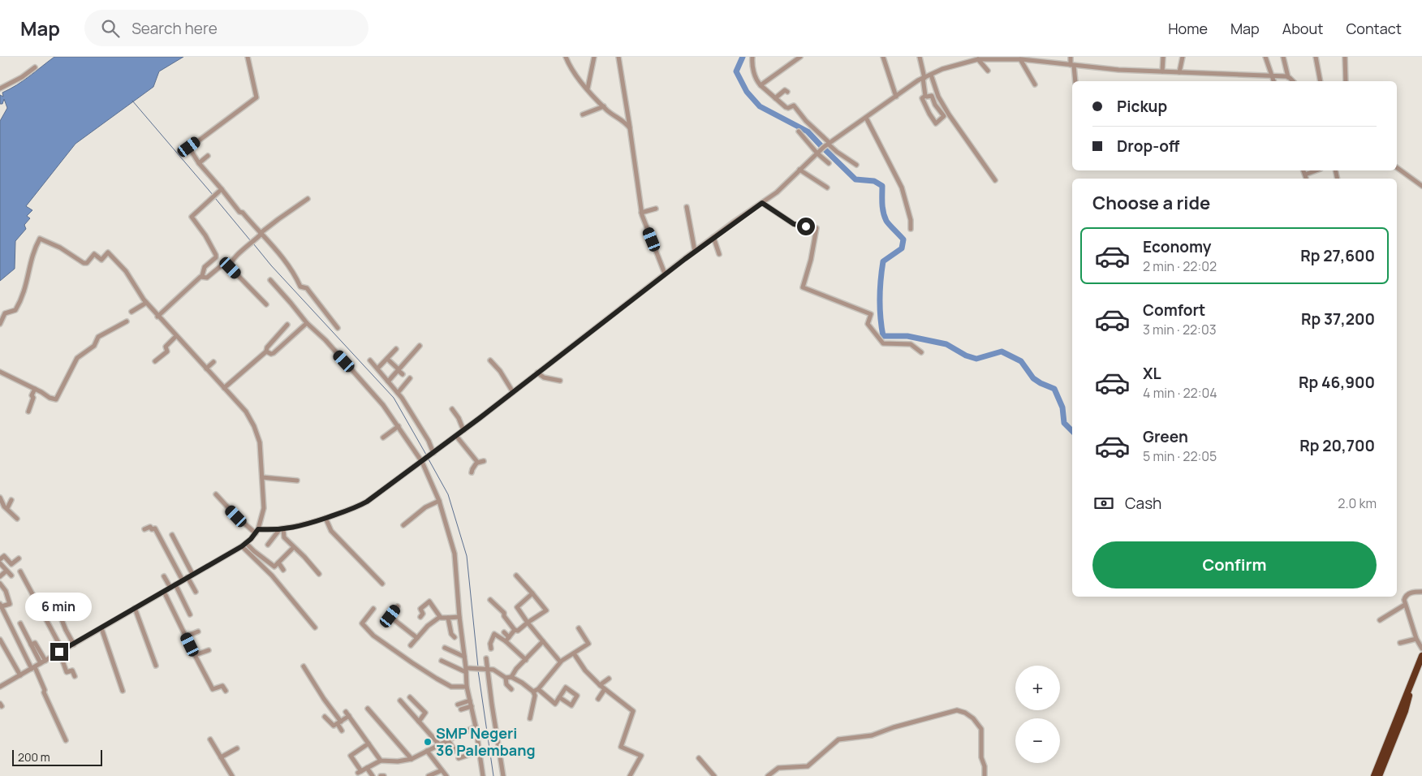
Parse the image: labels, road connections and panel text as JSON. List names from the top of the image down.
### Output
{
  "places": ["SMP Negeri 36 Palembang"],
  "scale_bar": "200 m",
  "page": {
    "header": "Map",
    "search": "Search here",
    "nav": [
      "Home",
      "Map",
      "About",
      "Contact"
    ],
    "banner": ["Pickup", "Drop-off"],
    "heading": "Choose a ride",
    "list": [
      {
        "name": "Economy",
        "note": "2 min · 22:02",
        "value": "Rp 27,600"
      },
      {
        "name": "Comfort",
        "note": "3 min · 22:03",
        "value": "Rp 37,200"
      },
      {
        "name": "XL",
        "note": "4 min · 22:04",
        "value": "Rp 46,900"
      },
      {
        "name": "Green",
        "note": "5 min · 22:05",
        "value": "Rp 20,700"
      }
    ],
    "pay": ["Cash", "2.0 km"],
    "buttons": "Confirm",
    "bubble": "6 min",
    "map_buttons": ["+", "−"],
    "scale": "200 m"
  }
}
